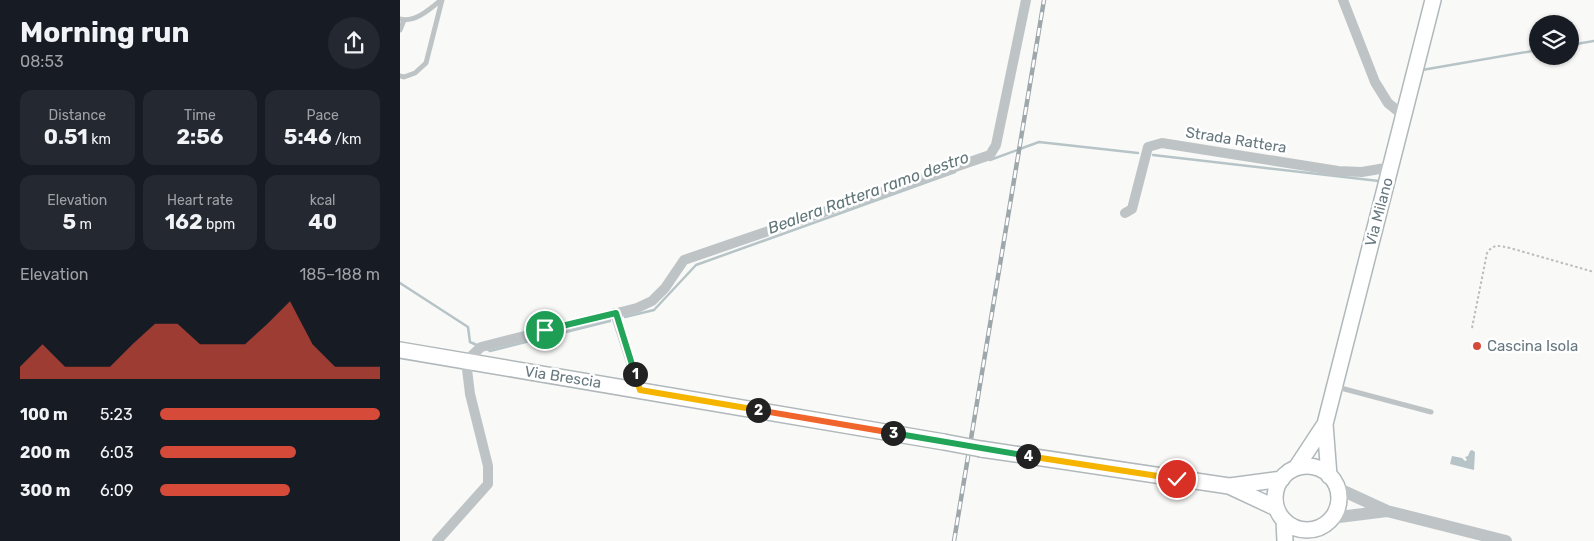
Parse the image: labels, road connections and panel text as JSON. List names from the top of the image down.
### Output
{
  "streets": {
    "main road": ["Via Milano", "Via Brescia"],
    "street": ["Strada Rattera"]
  },
  "crossings": [
    ["Strada Rattera", "Via Milano"]
  ],
  "water": ["Bealera Rattera ramo destro"],
  "places": ["Cascina Isola"],
  "page": {
    "heading": ["Morning run", "08:53"],
    "stats": [
      ["Distance", "0.51 km"],
      ["Time", "2:56"],
      ["Pace", "5:46 /km"],
      ["Elevation", "5 m"],
      ["Heart rate", "162 bpm"],
      ["kcal", "40"]
    ],
    "chart": ["Elevation", "185–188 m"],
    "pins": [
      "1",
      "2",
      "3",
      "4"
    ],
    "list": [
      {
        "name": "100 m",
        "note": "5:23"
      },
      {
        "name": "200 m",
        "note": "6:03"
      },
      {
        "name": "300 m",
        "note": "6:09"
      }
    ]
  }
}
